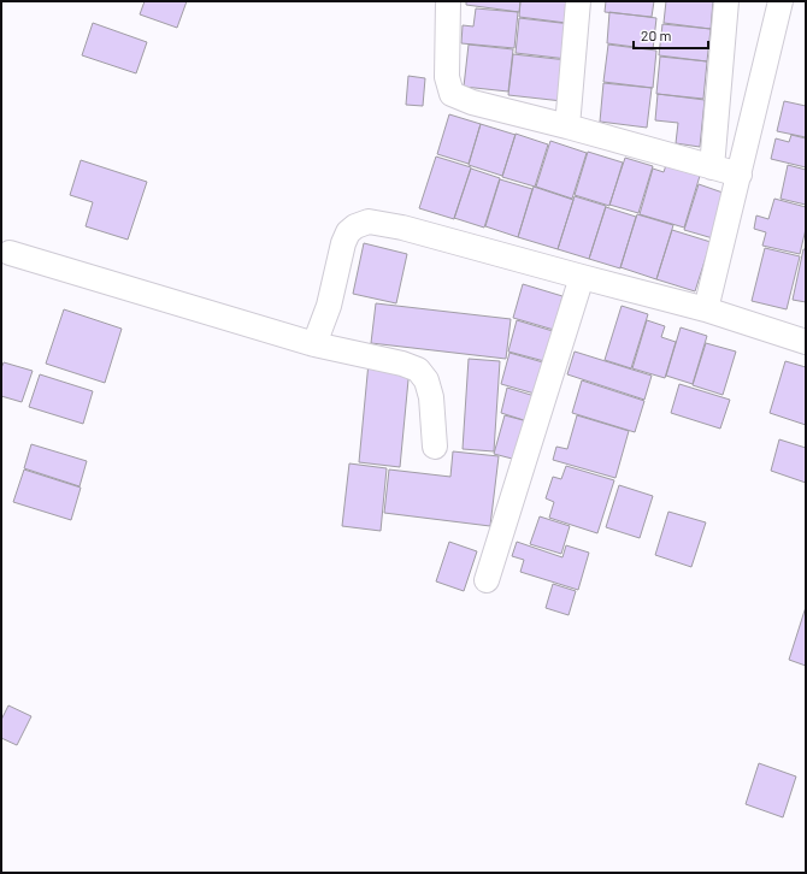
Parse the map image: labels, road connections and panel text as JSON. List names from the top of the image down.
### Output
{
  "scale_bar": "20 m"
}
